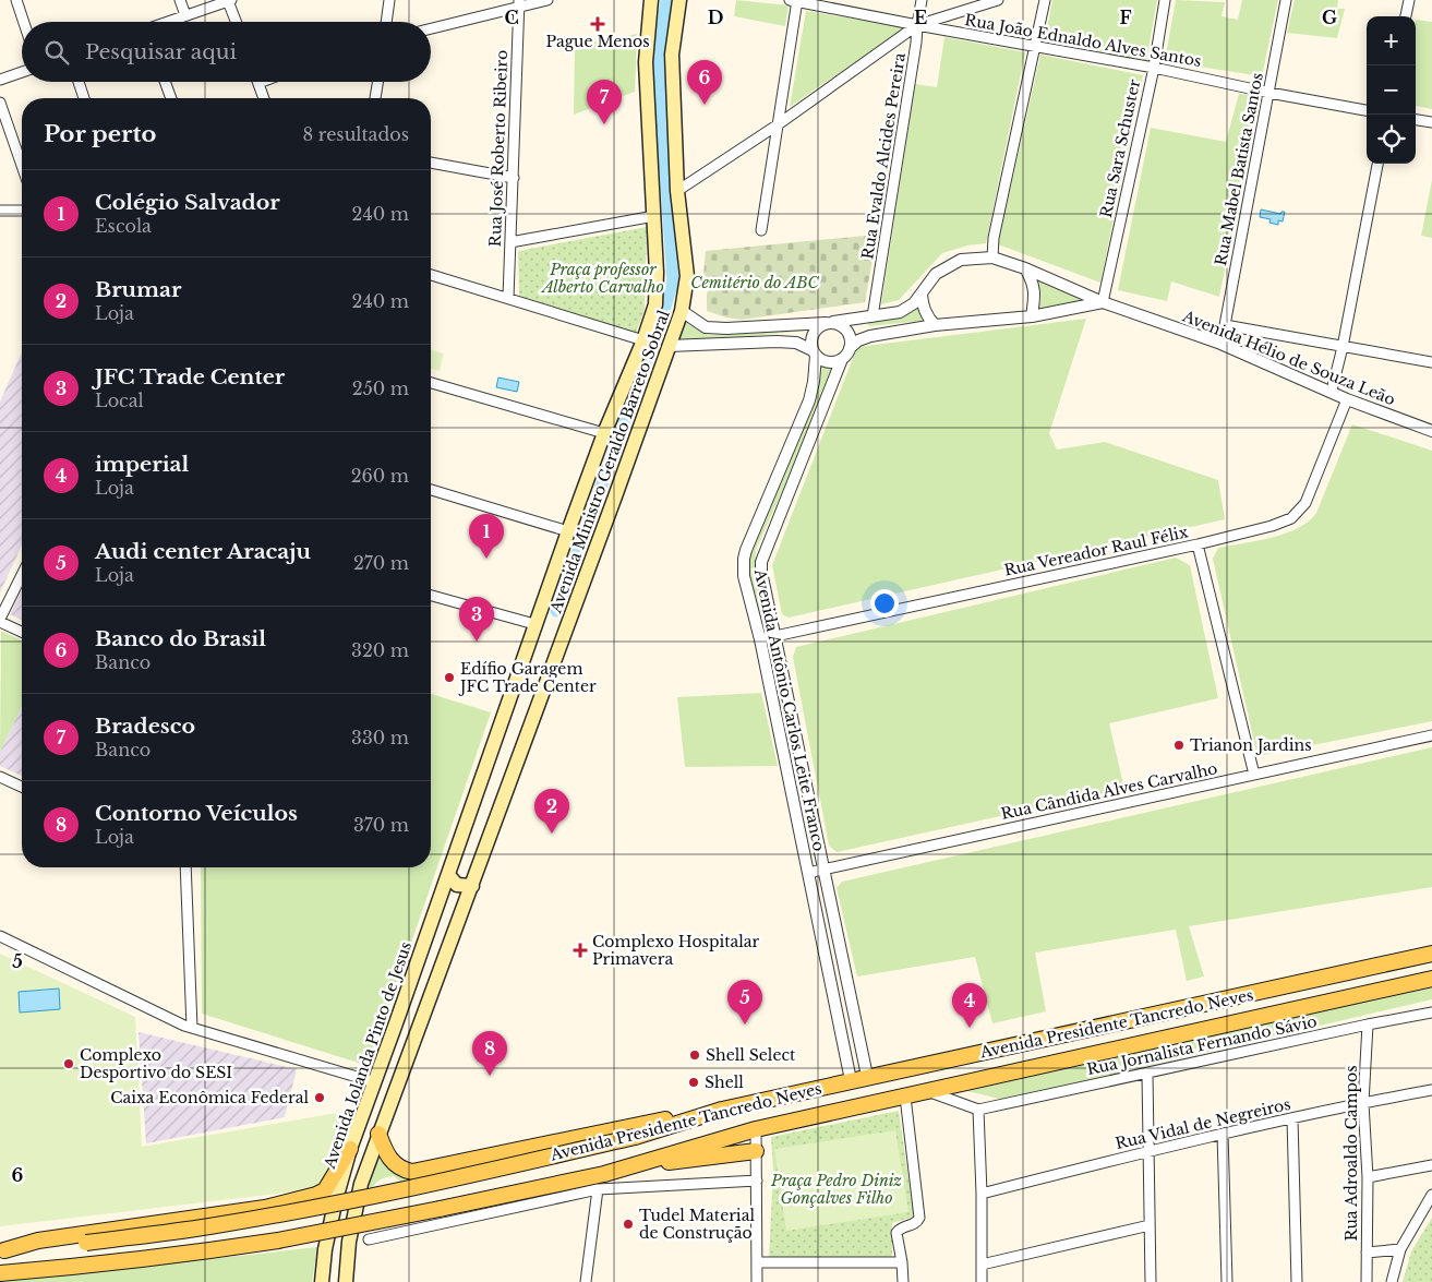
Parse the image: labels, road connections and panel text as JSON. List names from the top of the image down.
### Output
{
  "streets": {
    "main road": ["Avenida Ministro Geraldo Barreto Sobral", "Avenida Presidente Tancredo Neves", "Avenida Iolanda Pinto de Jesus"],
    "street": [
      "Rua João Ednaldo Alves Santos",
      "Rua José Roberto Ribeiro",
      "Rua Sara Schuster",
      "Rua Evaldo Alcides Pereira",
      "Rua Mabel Batista Santos",
      "Avenida Hélio de Souza Leão",
      "Rua Vereador Raul Félix",
      "Avenida Antônio Carlos Leite Franco",
      "Rua Cândida Alves Carvalho",
      "Rua Jornalista Fernando Sávio",
      "Rua Vidal de Negreiros",
      "Rua Adroaldo Campos"
    ]
  },
  "crossings": [
    ["Rua João Ednaldo Alves Santos", "Rua Sara Schuster"],
    ["Rua João Ednaldo Alves Santos", "Rua Evaldo Alcides Pereira"],
    ["Rua João Ednaldo Alves Santos", "Rua Mabel Batista Santos"],
    ["Rua Sara Schuster", "Avenida Hélio de Souza Leão"],
    ["Rua Evaldo Alcides Pereira", "Avenida Hélio de Souza Leão"],
    ["Rua Mabel Batista Santos", "Avenida Hélio de Souza Leão"],
    ["Avenida Hélio de Souza Leão", "Avenida Ministro Geraldo Barreto Sobral"],
    ["Avenida Hélio de Souza Leão", "Rua Vereador Raul Félix"],
    ["Avenida Hélio de Souza Leão", "Avenida Antônio Carlos Leite Franco"],
    ["Avenida Ministro Geraldo Barreto Sobral", "Avenida Iolanda Pinto de Jesus"],
    ["Rua Vereador Raul Félix", "Avenida Antônio Carlos Leite Franco"],
    ["Avenida Antônio Carlos Leite Franco", "Rua Cândida Alves Carvalho"],
    ["Avenida Antônio Carlos Leite Franco", "Avenida Presidente Tancredo Neves"],
    ["Rua Jornalista Fernando Sávio", "Rua Adroaldo Campos"],
    ["Rua Vidal de Negreiros", "Rua Adroaldo Campos"]
  ],
  "parks": ["Praça professor Alberto Carvalho", "Cemitério do ABC", "Praça Pedro Diniz Gonçalves Filho"],
  "places": {
    "health": ["Pague Menos", "Complexo Hospitalar Primavera"],
    "other": [
      "Edífio Garagem JFC Trade Center",
      "Trianon Jardins",
      "Shell Select",
      "Complexo Desportivo do SESI",
      "Shell",
      "Caixa Econômica Federal",
      "Tudel Material de Construção"
    ]
  },
  "page": {
    "map_buttons": ["+", "−"],
    "search": "Pesquisar aqui",
    "pins": [
      "6",
      "7",
      "1",
      "3",
      "2",
      "5",
      "4",
      "8"
    ],
    "heading": ["Por perto", "8 resultados"],
    "list": [
      {
        "mark": "1",
        "name": "Colégio Salvador",
        "note": "Escola",
        "value": "240 m"
      },
      {
        "mark": "2",
        "name": "Brumar",
        "note": "Loja",
        "value": "240 m"
      },
      {
        "mark": "3",
        "name": "JFC Trade Center",
        "note": "Local",
        "value": "250 m"
      },
      {
        "mark": "4",
        "name": "imperial",
        "note": "Loja",
        "value": "260 m"
      },
      {
        "mark": "5",
        "name": "Audi center Aracaju",
        "note": "Loja",
        "value": "270 m"
      },
      {
        "mark": "6",
        "name": "Banco do Brasil",
        "note": "Banco",
        "value": "320 m"
      },
      {
        "mark": "7",
        "name": "Bradesco",
        "note": "Banco",
        "value": "330 m"
      },
      {
        "mark": "8",
        "name": "Contorno Veículos",
        "note": "Loja",
        "value": "370 m"
      }
    ]
  },
  "grid": {
    "columns": [
      "C",
      "D",
      "E",
      "F",
      "G"
    ],
    "rows": ["5", "6"]
  }
}
